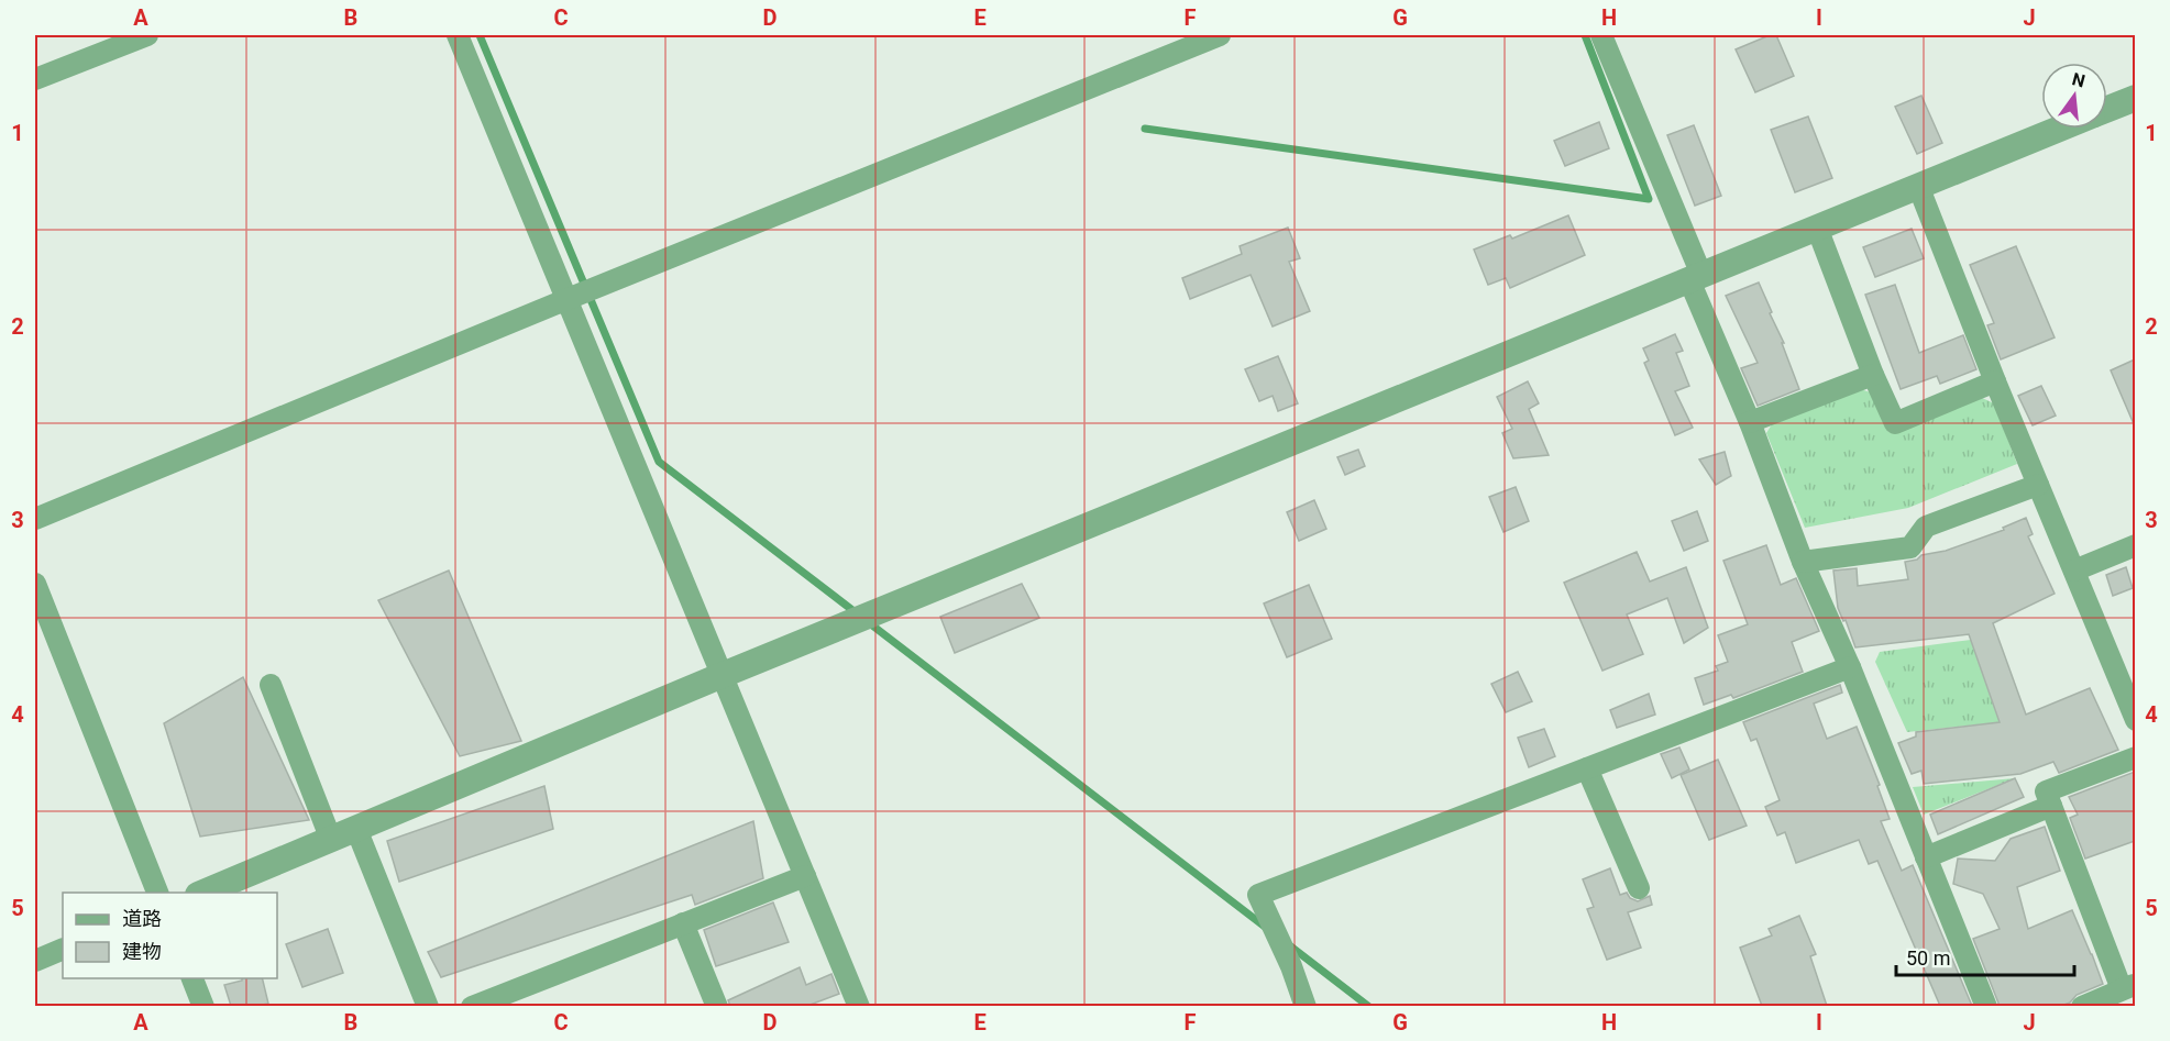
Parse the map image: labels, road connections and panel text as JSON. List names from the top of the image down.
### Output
{
  "legend": ["道路", "建物"],
  "scale_bar": "50 m",
  "north": "top",
  "grid": {
    "columns": [
      "A",
      "B",
      "C",
      "D",
      "E",
      "F",
      "G",
      "H",
      "I",
      "J"
    ],
    "rows": [
      "1",
      "2",
      "3",
      "4",
      "5"
    ]
  }
}
